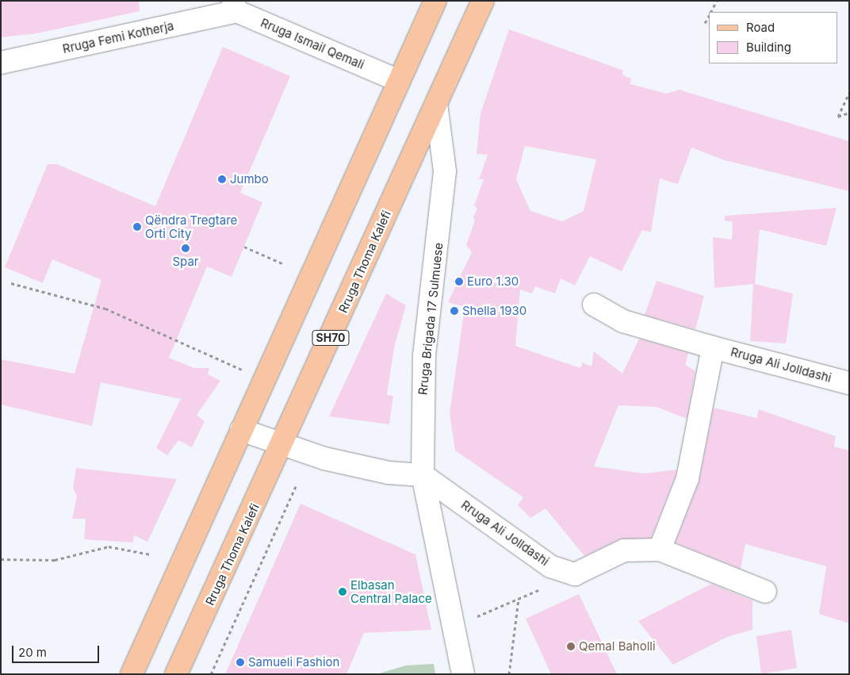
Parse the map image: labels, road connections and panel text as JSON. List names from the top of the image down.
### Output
{
  "streets": {
    "main road": ["Rruga Thoma Kalefi", "SH70"],
    "street": [
      "Rruga Femi Kotherja",
      "Rruga Ismail Qemali",
      "Rruga Brigada 17 Sulmuese",
      "Rruga Ali Jolldashi"
    ]
  },
  "crossings": [
    ["Rruga Femi Kotherja", "Rruga Ismail Qemali"],
    ["Rruga Thoma Kalefi", "Rruga Brigada 17 Sulmuese"],
    ["Rruga Brigada 17 Sulmuese", "Rruga Ali Jolldashi"]
  ],
  "places": [
    "Jumbo",
    "Qëndra Tregtare Orti City",
    "Spar",
    "Euro 1.30",
    "Shella 1930",
    "Elbasan Central Palace",
    "Qemal Baholli",
    "Samueli Fashion"
  ],
  "legend": ["Road", "Building"],
  "scale_bar": "20 m"
}
